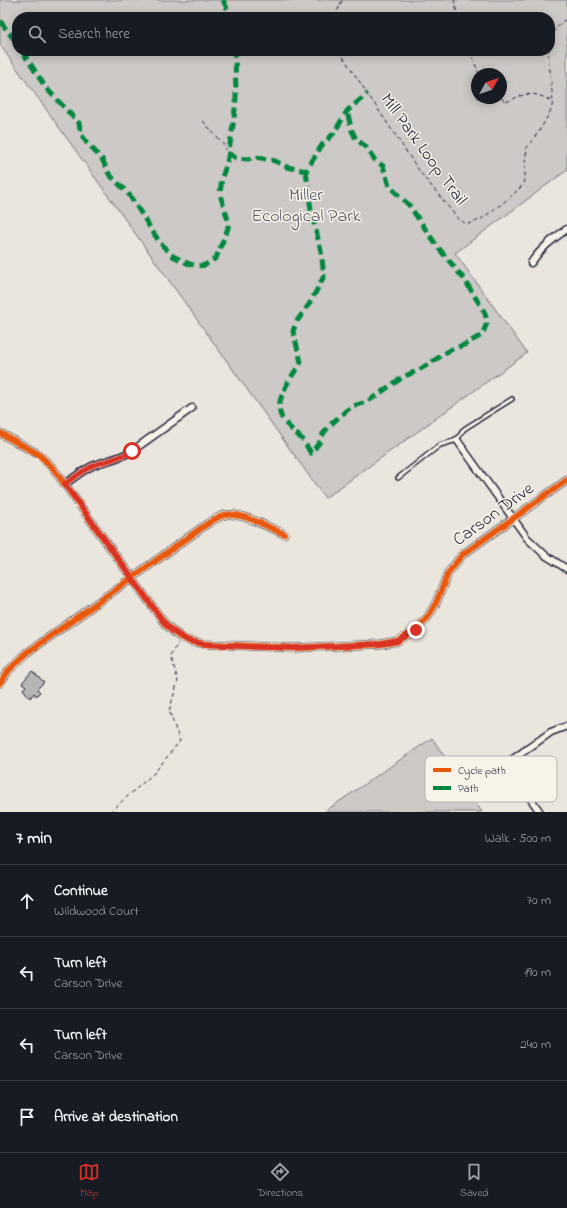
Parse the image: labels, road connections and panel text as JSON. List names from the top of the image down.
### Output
{
  "streets": {
    "street": ["Carson Drive"],
    "path": ["Mill Park Loop Trail"]
  },
  "parks": ["Miller Ecological Park"],
  "legend": ["Cycle path", "Path"],
  "north": "top right",
  "page": {
    "search": "Search here",
    "heading": ["7 min", "Walk · 500 m"],
    "list": [
      ["Continue", "Wildwood Court", "70 m"],
      ["Turn left", "Carson Drive", "190 m"],
      ["Turn left", "Carson Drive", "240 m"],
      "Arrive at destination"
    ],
    "nav": ["Map", "Directions", "Saved"]
  }
}
